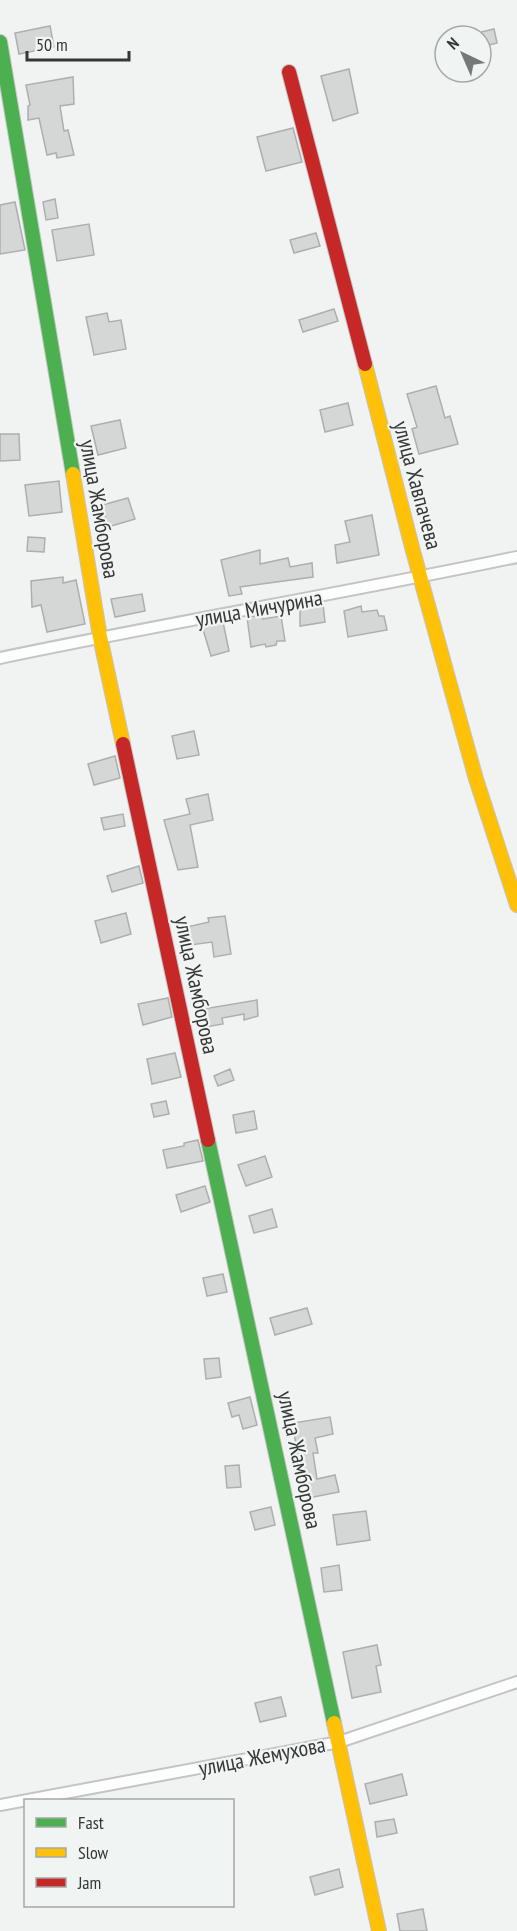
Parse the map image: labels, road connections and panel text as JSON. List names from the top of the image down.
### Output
{
  "streets": {
    "street": [
      "улица Хавпачева",
      "улица Жамборова",
      "улица Мичурина",
      "улица Жемухова"
    ]
  },
  "crossings": [
    ["улица Хавпачева", "улица Мичурина"],
    ["улица Жамборова", "улица Мичурина"],
    ["улица Жамборова", "улица Жемухова"]
  ],
  "legend": ["Fast", "Slow", "Jam"],
  "scale_bar": "50 m",
  "north": "top left"
}
